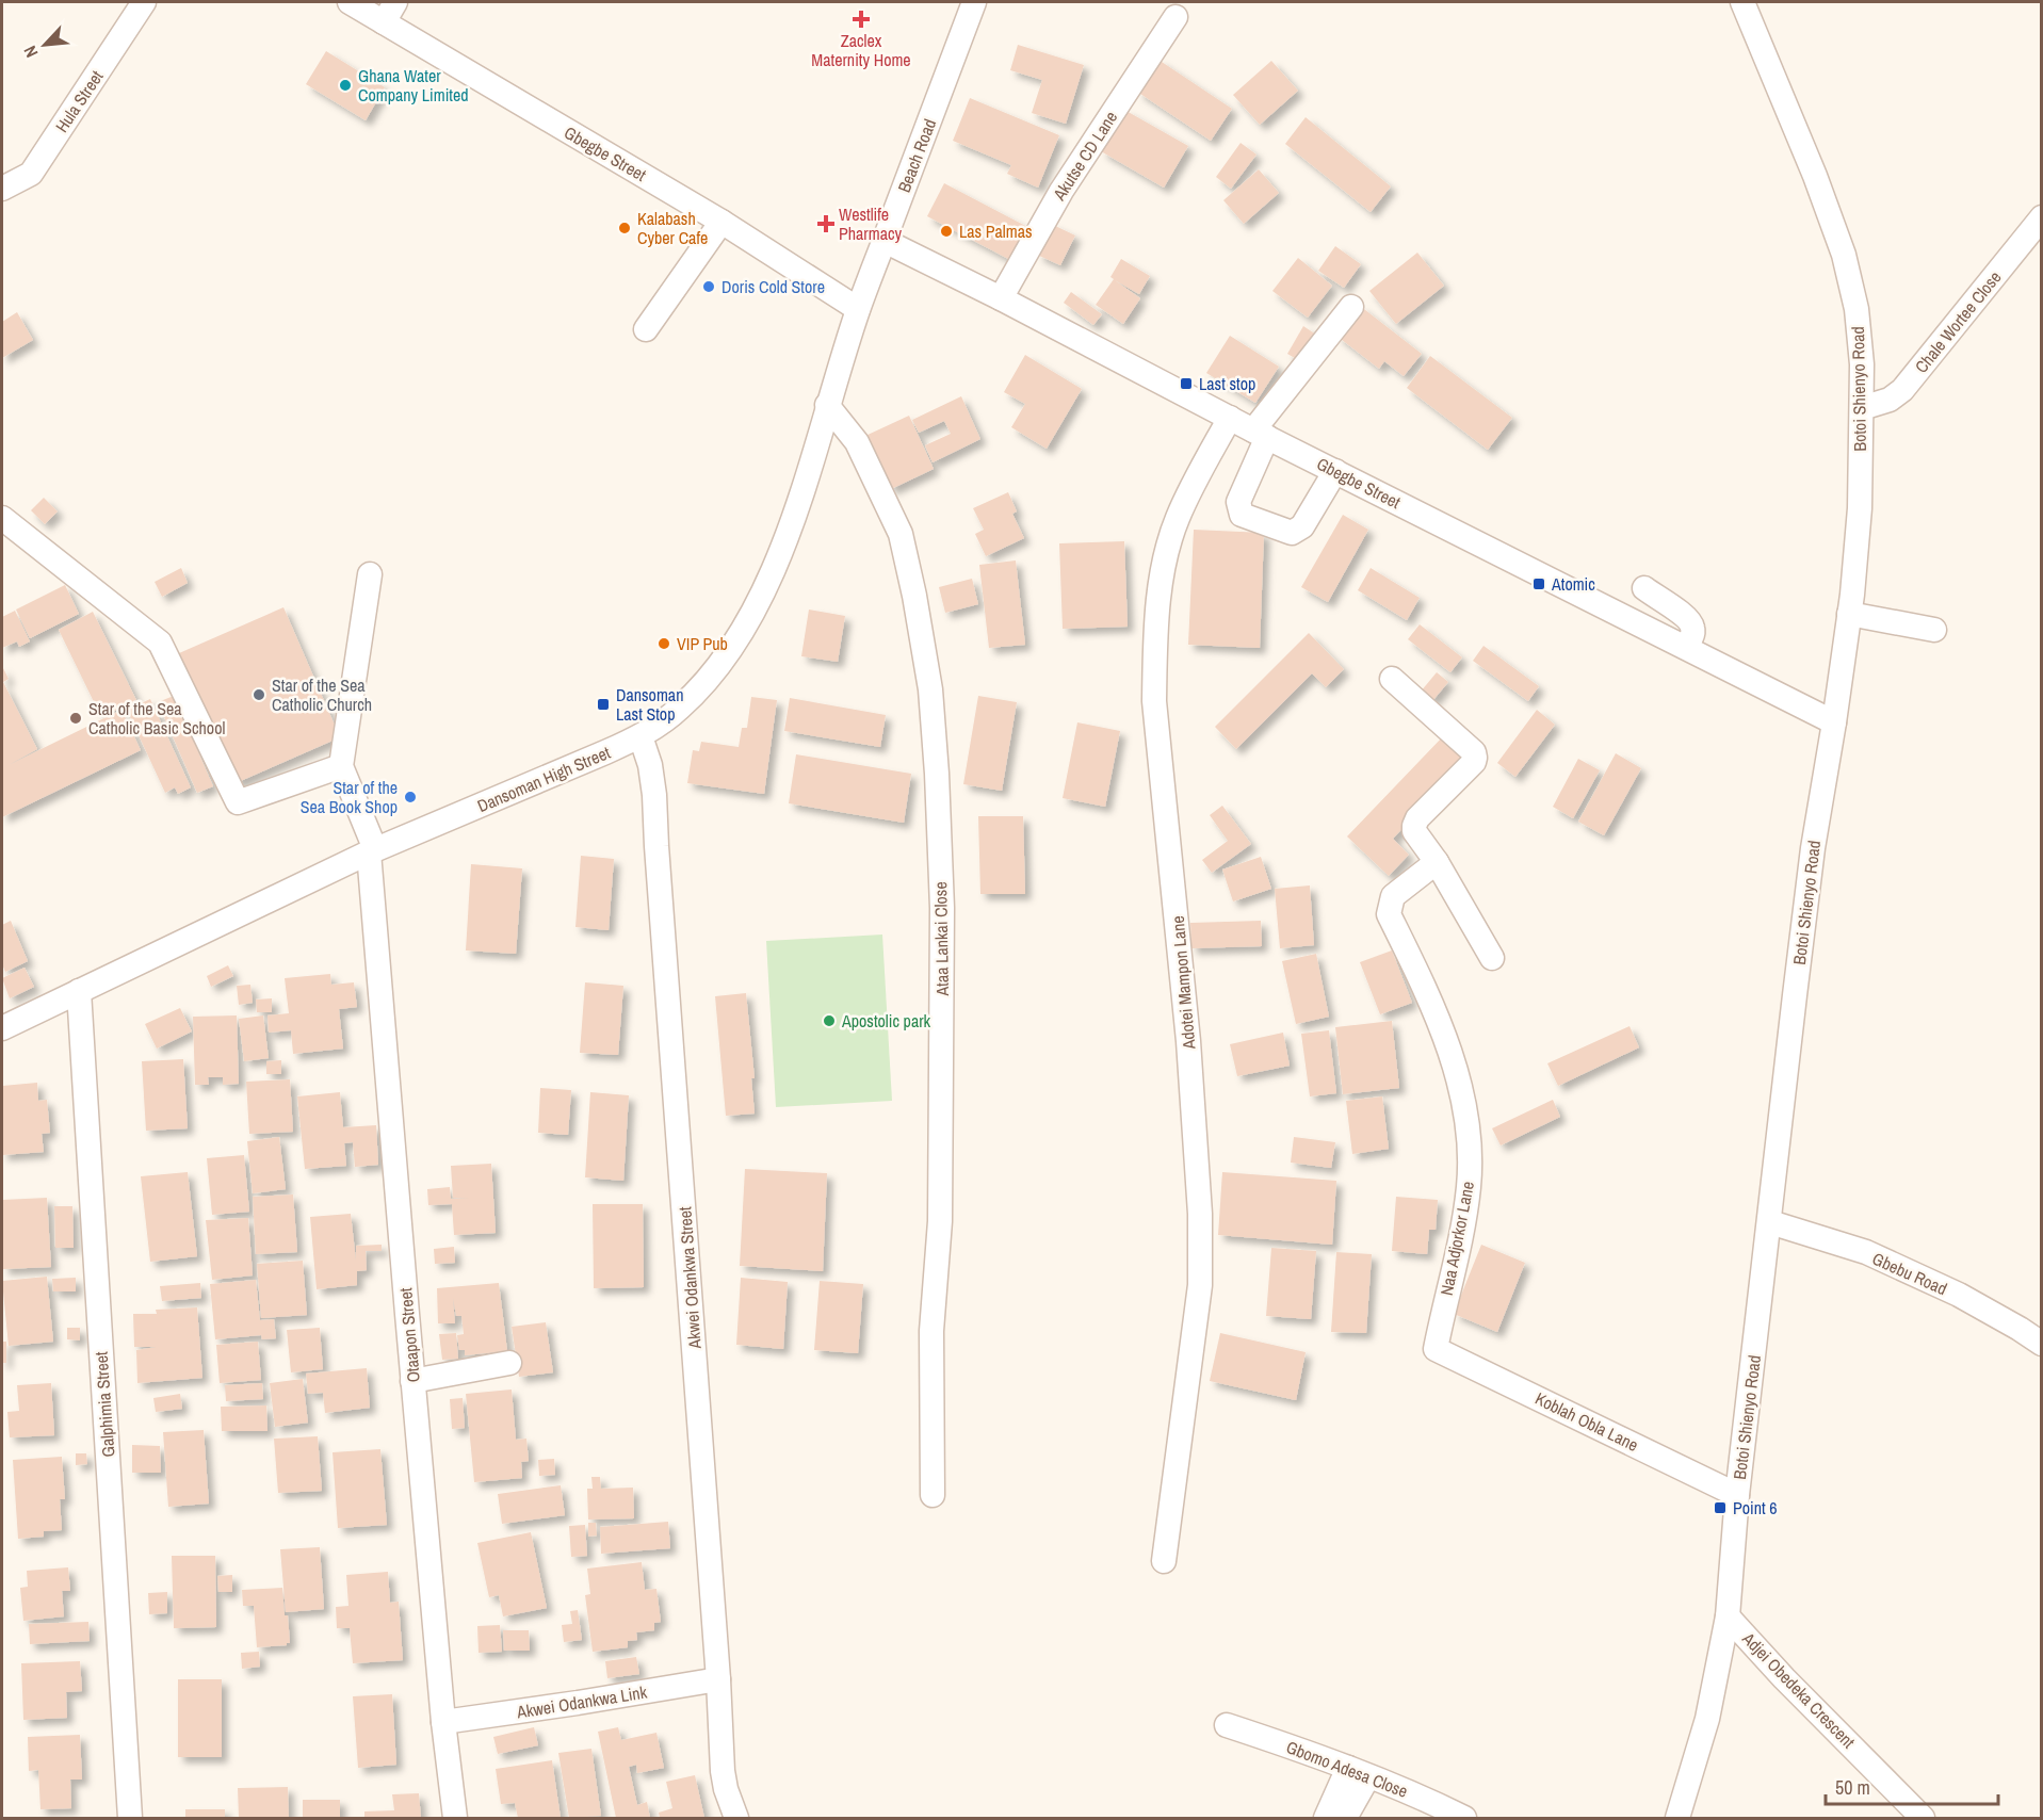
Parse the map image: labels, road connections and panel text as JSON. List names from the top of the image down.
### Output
{
  "streets": {
    "street": [
      "Hula Street",
      "Gbegbe Street",
      "Beach Road",
      "Akutse CD Lane",
      "Chale Wortee Close",
      "Botoi Shienyo Road",
      "Dansoman High Street",
      "Ataa Lankai Close",
      "Adotei Mampon Lane",
      "Naa Adjorkor Lane",
      "Gbebu Road",
      "Akwei Odankwa Street",
      "Otaapon Street",
      "Galphimia Street",
      "Koblah Obla Lane",
      "Adjei Obedeka Crescent",
      "Akwei Odankwa Link",
      "Gbomo Adesa Close"
    ]
  },
  "crossings": [
    ["Gbegbe Street", "Beach Road"],
    ["Gbegbe Street", "Akutse CD Lane"],
    ["Gbegbe Street", "Botoi Shienyo Road"],
    ["Gbegbe Street", "Dansoman High Street"],
    ["Gbegbe Street", "Adotei Mampon Lane"],
    ["Beach Road", "Dansoman High Street"],
    ["Chale Wortee Close", "Botoi Shienyo Road"],
    ["Botoi Shienyo Road", "Gbebu Road"],
    ["Botoi Shienyo Road", "Koblah Obla Lane"],
    ["Botoi Shienyo Road", "Adjei Obedeka Crescent"],
    ["Dansoman High Street", "Ataa Lankai Close"],
    ["Dansoman High Street", "Akwei Odankwa Street"],
    ["Dansoman High Street", "Otaapon Street"],
    ["Dansoman High Street", "Galphimia Street"],
    ["Naa Adjorkor Lane", "Koblah Obla Lane"],
    ["Akwei Odankwa Street", "Akwei Odankwa Link"],
    ["Otaapon Street", "Akwei Odankwa Link"]
  ],
  "places": {
    "health": ["Zaclex Maternity Home", "Westlife Pharmacy"],
    "other": [
      "Ghana Water Company Limited",
      "Kalabash Cyber Cafe",
      "Las Palmas",
      "Doris Cold Store",
      "VIP Pub",
      "Star of the Sea Catholic Church",
      "Star of the Sea Catholic Basic School",
      "Star of the Sea Book Shop",
      "Apostolic park"
    ],
    "transit": [
      "Last stop",
      "Atomic",
      "Dansoman Last Stop",
      "Point 6"
    ]
  },
  "scale_bar": "50 m",
  "north": "bottom left"
}
